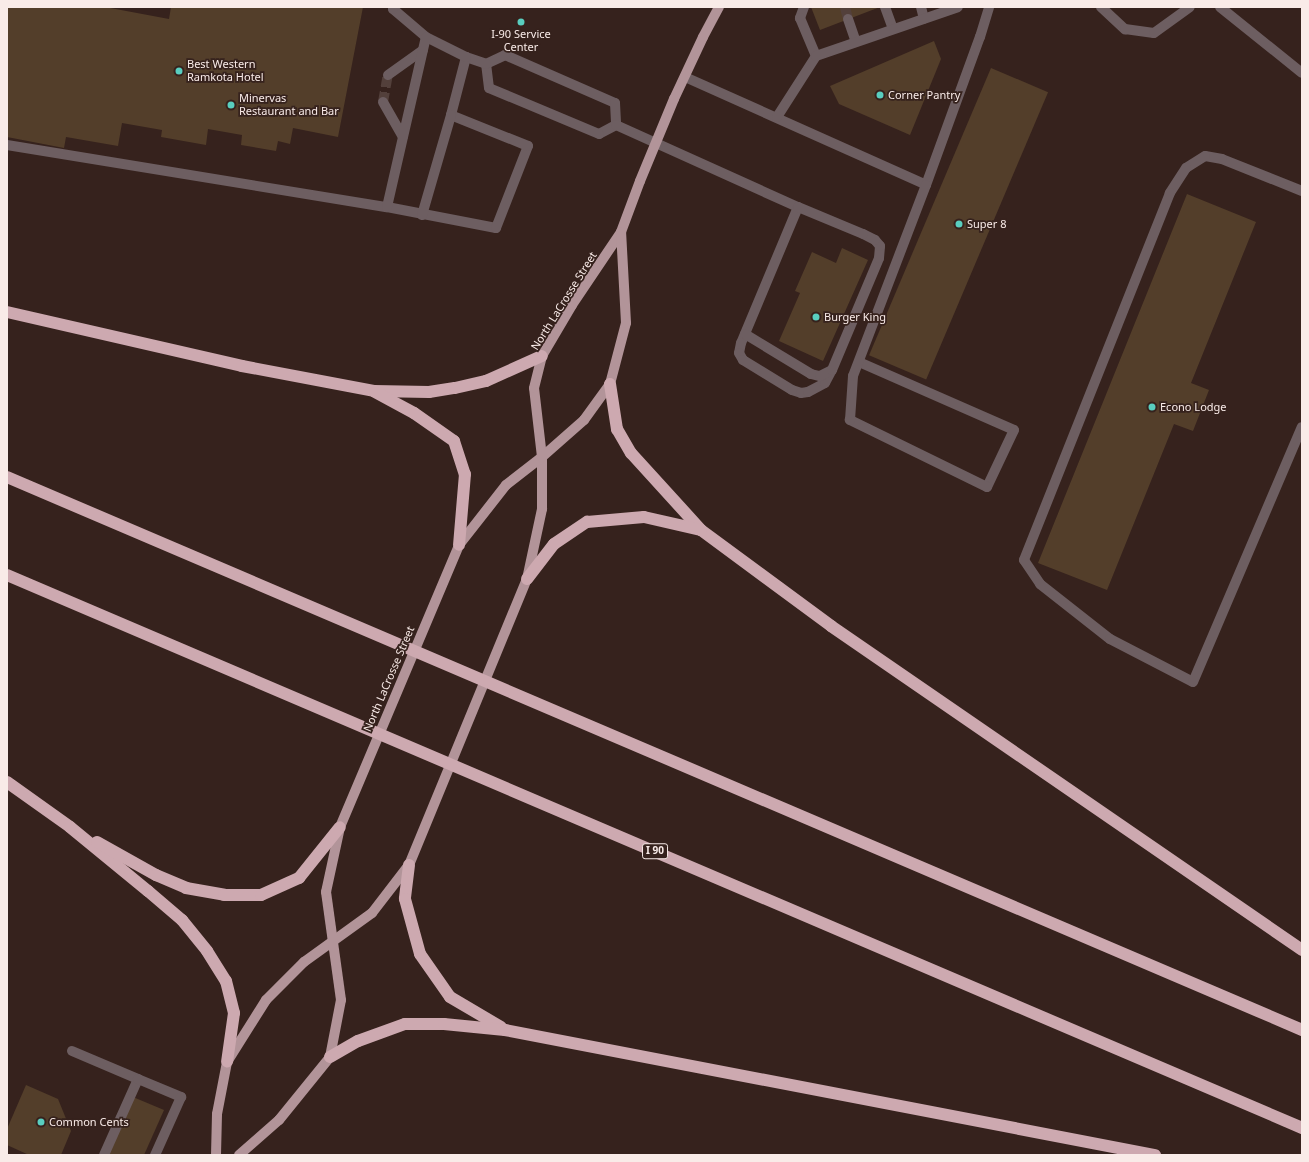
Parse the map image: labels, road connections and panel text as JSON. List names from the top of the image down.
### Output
{
  "streets": {
    "highway": ["I 90"],
    "main road": ["North LaCrosse Street"]
  },
  "places": [
    "I-90 Service Center",
    "Best Western Ramkota Hotel",
    "Corner Pantry",
    "Minervas Restaurant and Bar",
    "Super 8",
    "Burger King",
    "Econo Lodge",
    "Common Cents"
  ]
}
